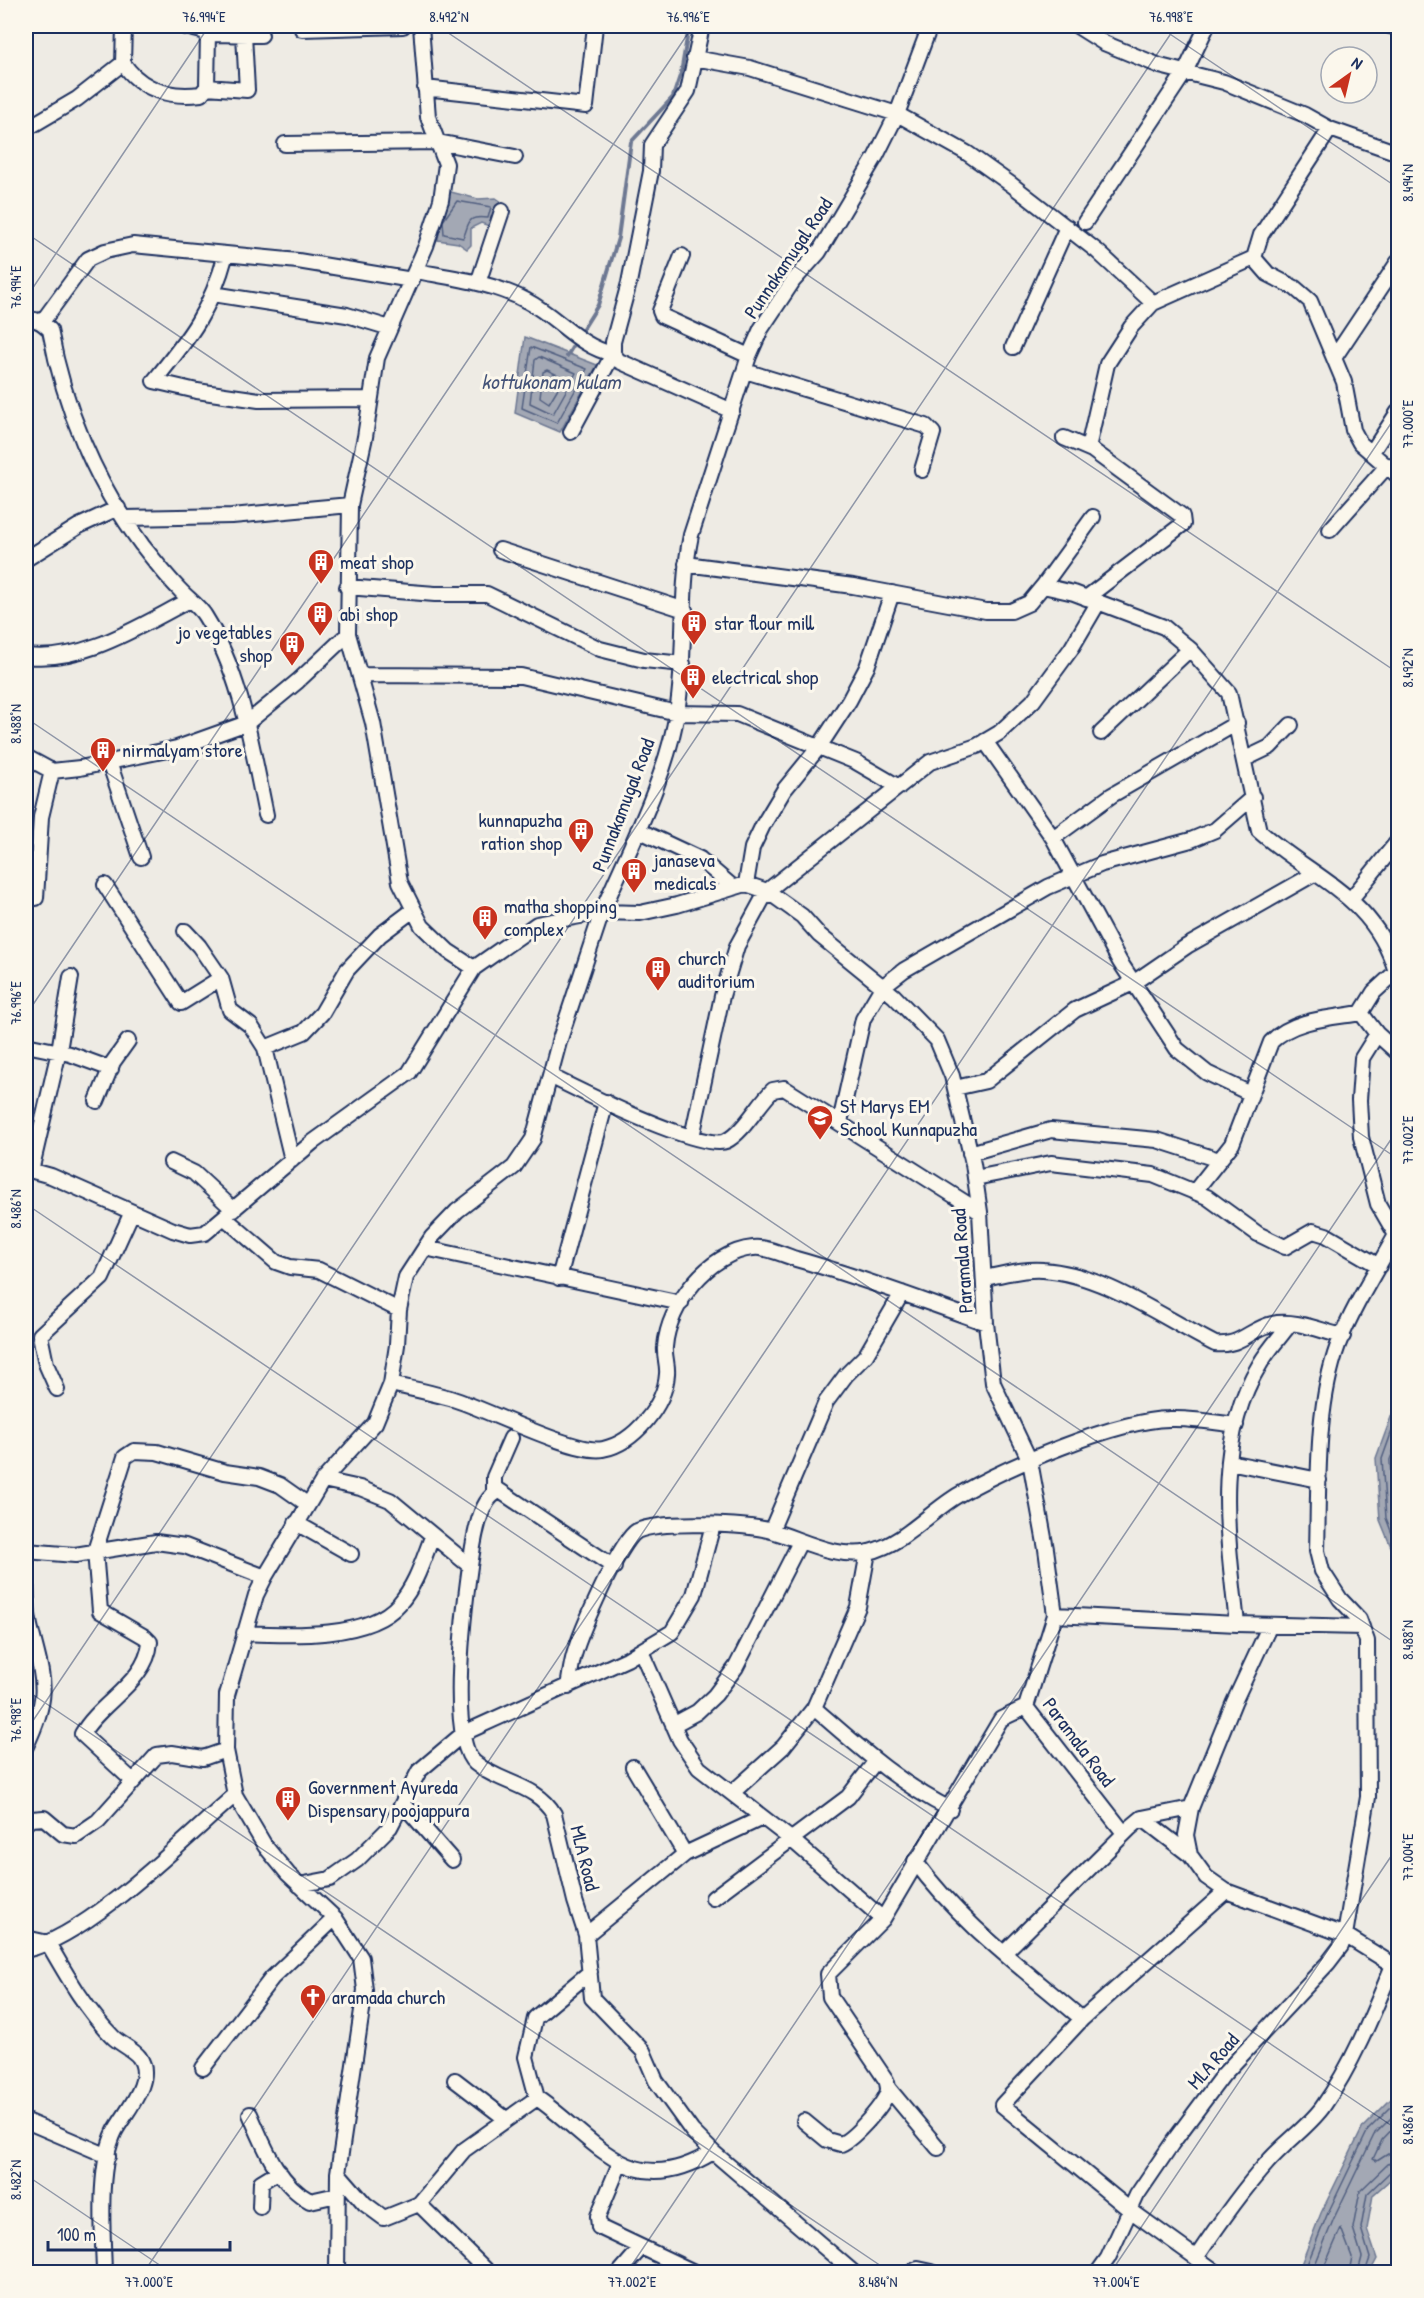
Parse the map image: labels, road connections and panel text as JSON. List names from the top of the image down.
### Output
{
  "streets": {
    "street": ["Punnakamugal Road", "Paramala Road", "MLA Road"]
  },
  "water": ["kottukonam kulam"],
  "places": {
    "building": [
      "meat shop",
      "abi shop",
      "star flour mill",
      "jo vegetables shop",
      "electrical shop",
      "nirmalyam store",
      "kunnapuzha ration shop",
      "janaseva medicals",
      "matha shopping complex",
      "church auditorium",
      "Government Ayureda Dispensary poojappura"
    ],
    "school or university": ["St Marys EM School Kunnapuzha"],
    "church": ["aramada church"]
  },
  "scale_bar": "100 m",
  "north": "top right",
  "coordinates": [
    "76.994°E",
    "8.492°N",
    "76.996°E",
    "76.998°E",
    "8.494°N",
    "77.000°E",
    "8.488°N",
    "77.002°E",
    "8.486°N",
    "77.004°E",
    "8.482°N",
    "8.484°N"
  ]
}
